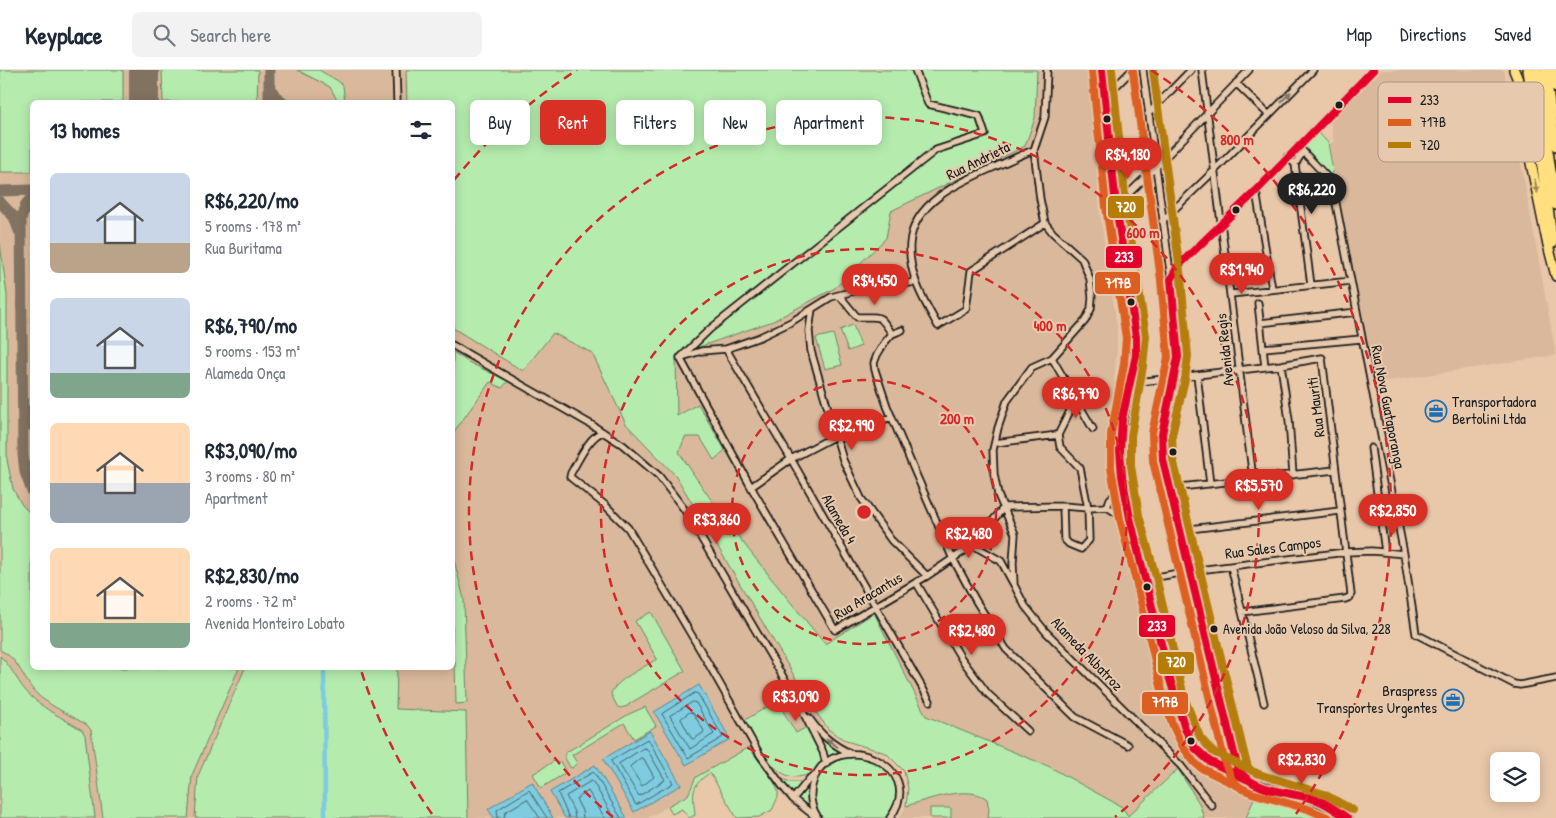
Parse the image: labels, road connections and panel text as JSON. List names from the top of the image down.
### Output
{
  "streets": {
    "street": [
      "Rua Andrieta",
      "Avenida Regis",
      "Rua Mauriti",
      "Rua Nova Guataporanga",
      "Alameda 4",
      "Rua Sales Campos",
      "Rua Aracantus",
      "Alameda Albatroz"
    ]
  },
  "crossings": [
    ["Rua Andrieta", "Alameda Albatroz"],
    ["Rua Mauriti", "Rua Sales Campos"],
    ["Rua Nova Guataporanga", "Rua Sales Campos"],
    ["Alameda 4", "Rua Aracantus"],
    ["Rua Aracantus", "Alameda Albatroz"]
  ],
  "places": {
    "office": ["Transportadora Bertolini Ltda", "Braspress Transportes Urgentes"],
    "other": ["Avenida João Veloso da Silva, 228"]
  },
  "lines": ["transit line 233", "transit line 720", "transit line 717B"],
  "legend": ["233", "717B", "720"],
  "page": {
    "header": "Keyplace",
    "search": "Search here",
    "nav": ["Map", "Directions", "Saved"],
    "chip": [
      "Buy",
      "Rent",
      "Filters",
      "New",
      "Apartment"
    ],
    "heading": "13 homes",
    "price": [
      "R$4,180",
      "R$6,220",
      "R$1,940",
      "R$4,450",
      "R$6,790",
      "R$2,990",
      "R$5,570",
      "R$2,850",
      "R$3,860",
      "R$2,480",
      "R$2,480",
      "R$3,090",
      "R$2,830"
    ],
    "list": [
      {
        "name": "R$6,220/mo",
        "note": "5 rooms · 178 m² · Rua Buritama"
      },
      {
        "name": "R$6,790/mo",
        "note": "5 rooms · 153 m² · Alameda Onça"
      },
      {
        "name": "R$3,090/mo",
        "note": "3 rooms · 80 m² · Apartment"
      },
      {
        "name": "R$2,830/mo",
        "note": "2 rooms · 72 m² · Avenida Monteiro Lobato"
      }
    ]
  },
  "rings": [
    "800 m",
    "600 m",
    "400 m",
    "200 m"
  ]
}
